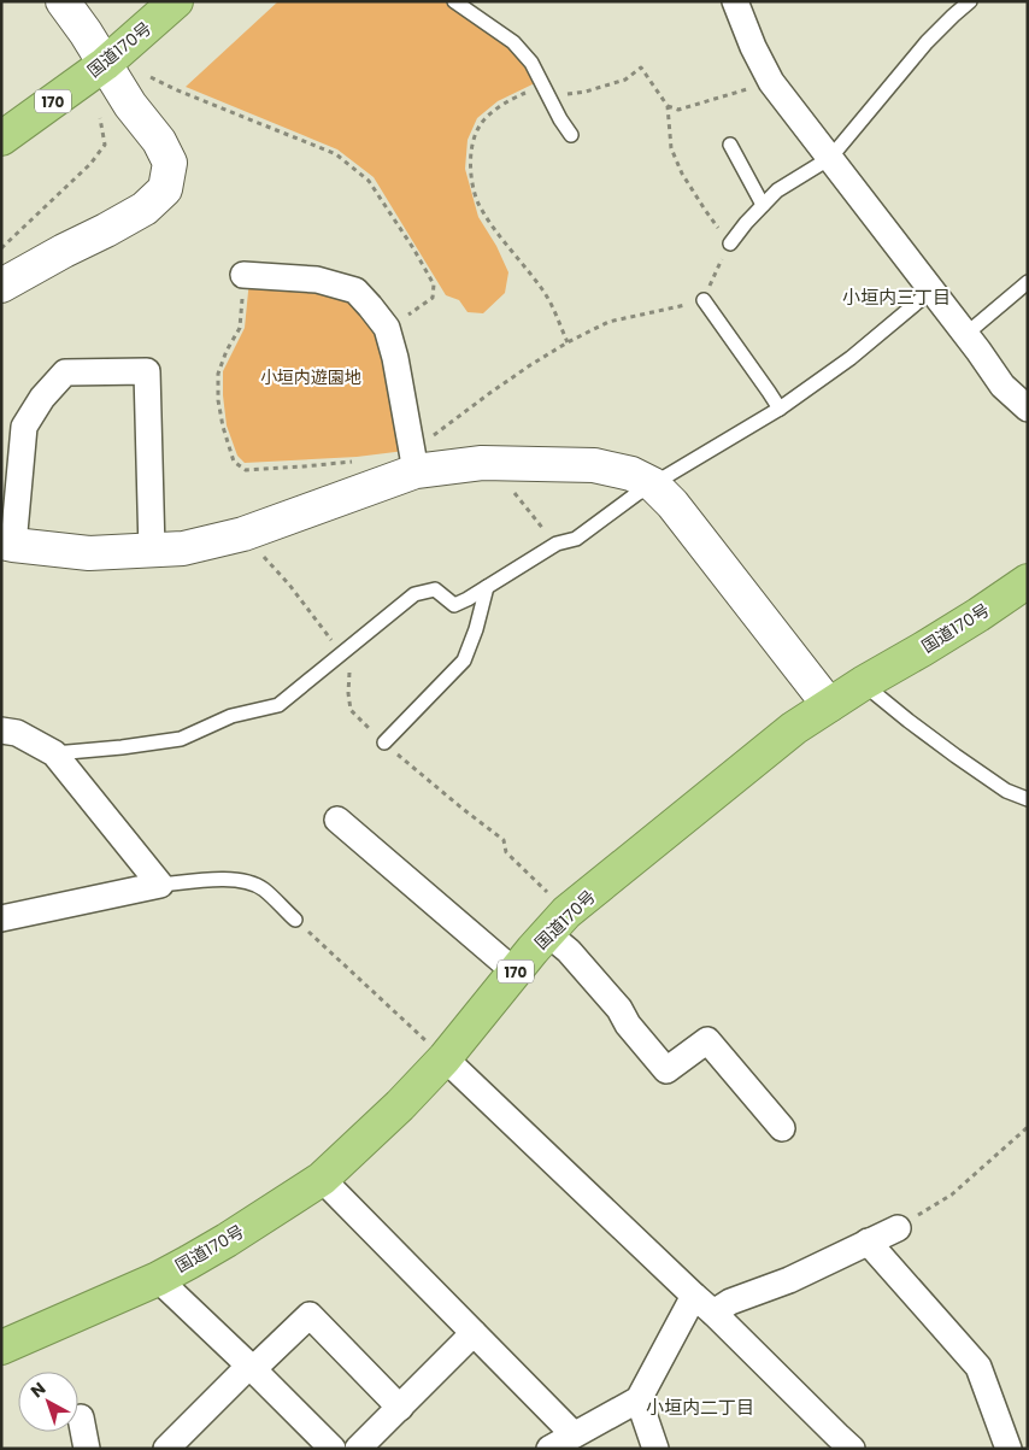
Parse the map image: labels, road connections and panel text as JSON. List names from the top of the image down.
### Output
{
  "streets": {
    "highway": ["国道170号", "170"]
  },
  "districts": ["小垣内三丁目", "小垣内二丁目"],
  "parks": ["小垣内遊園地"],
  "north": "top left"
}
